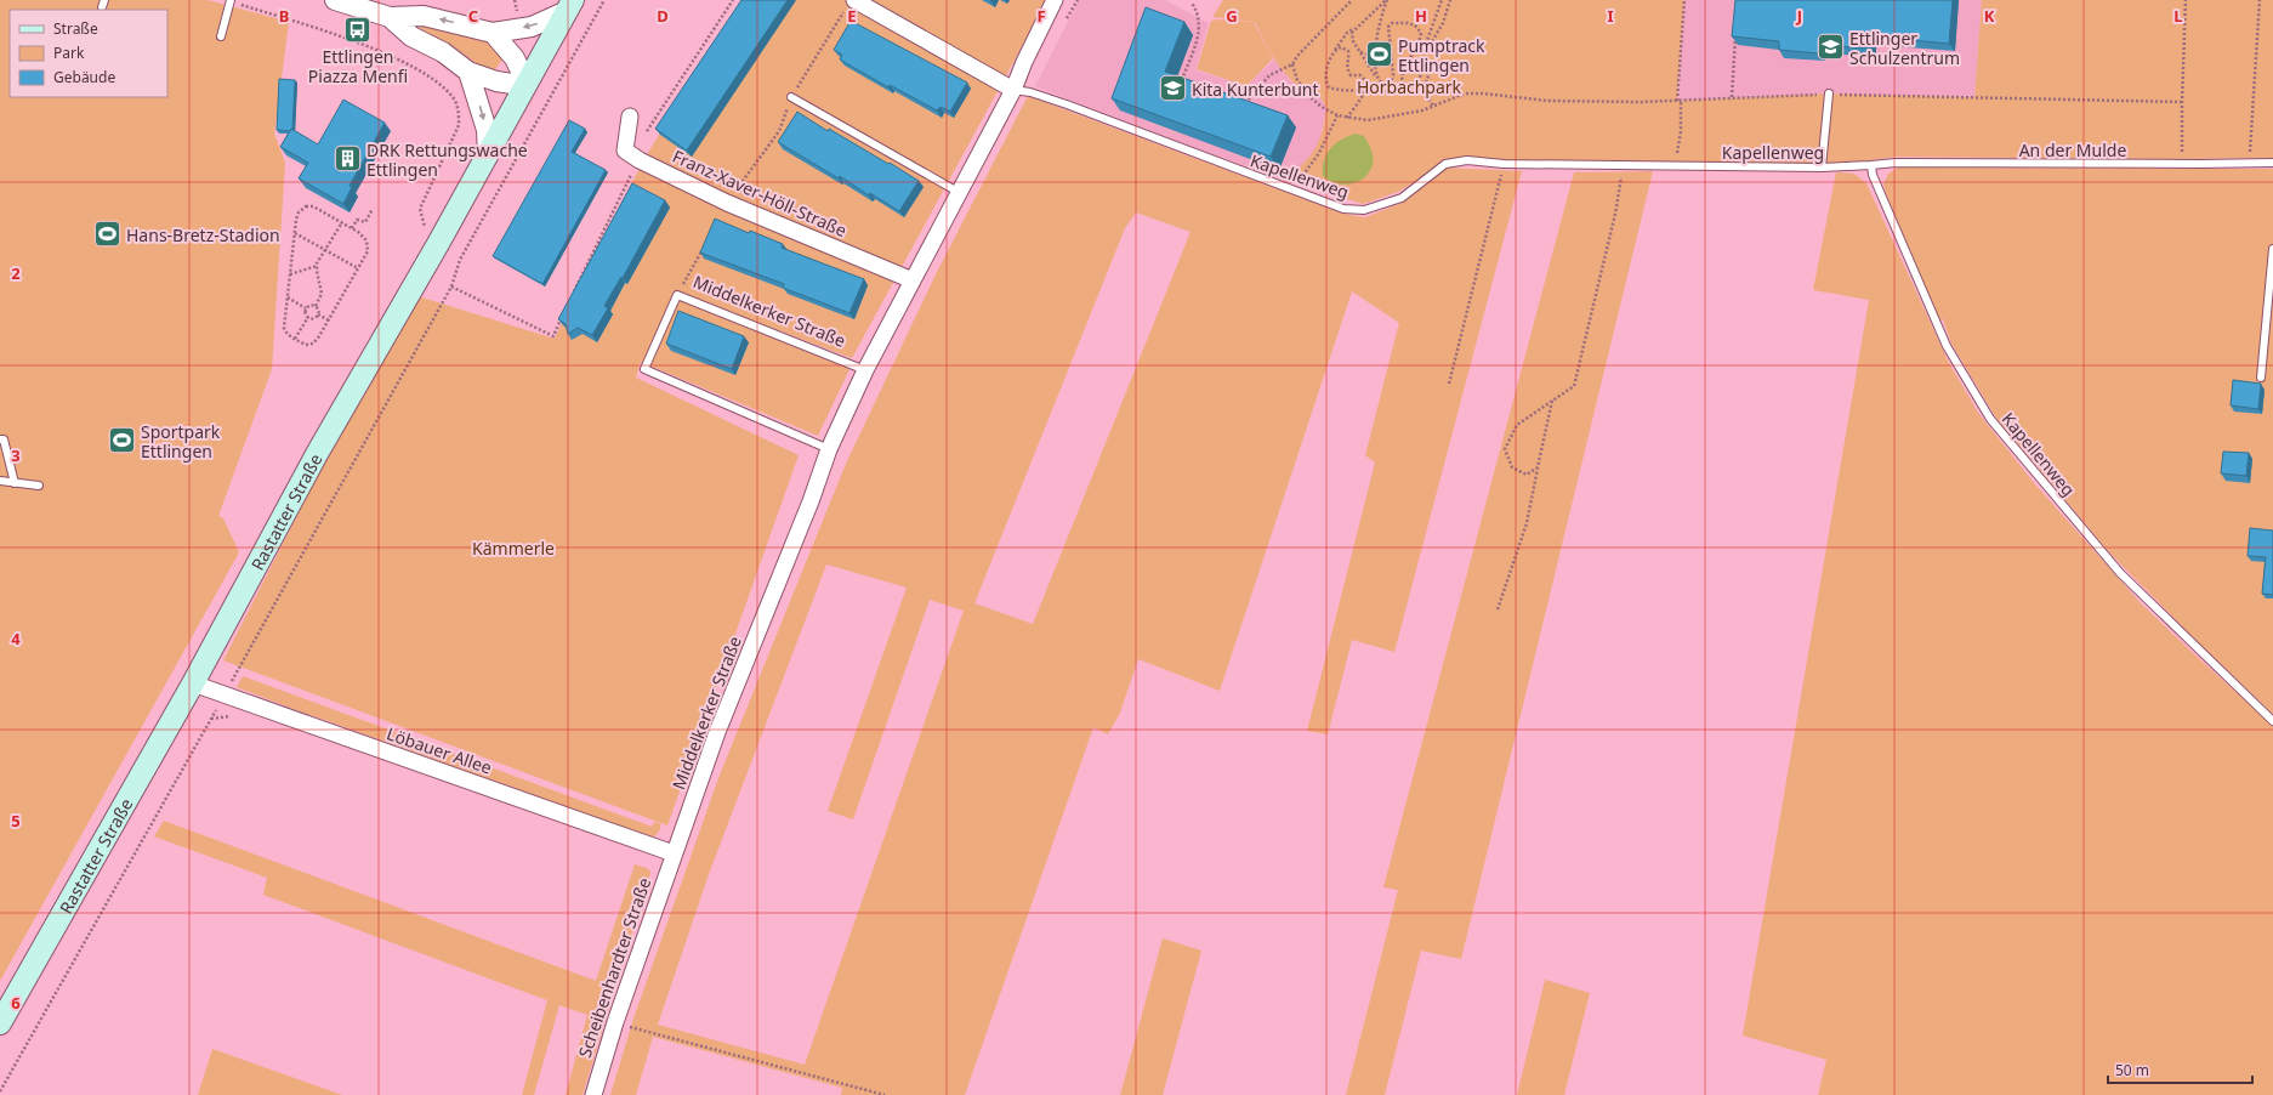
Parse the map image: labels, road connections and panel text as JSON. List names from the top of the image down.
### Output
{
  "streets": {
    "main road": ["Rastatter Straße"],
    "street": [
      "Franz-Xaver-Höll-Straße",
      "Middelkerker Straße",
      "Löbauer Allee",
      "Scheibenhardter Straße"
    ],
    "lane": ["An der Mulde", "Kapellenweg"]
  },
  "crossings": [
    ["An der Mulde", "Kapellenweg"],
    ["Kapellenweg", "Middelkerker Straße"],
    ["Franz-Xaver-Höll-Straße", "Middelkerker Straße"],
    ["Middelkerker Straße", "Löbauer Allee"],
    ["Middelkerker Straße", "Scheibenhardter Straße"],
    ["Rastatter Straße", "Löbauer Allee"],
    ["Löbauer Allee", "Scheibenhardter Straße"]
  ],
  "parks": ["Horbachpark", "Kämmerle"],
  "places": {
    "bus stop": ["Ettlingen Piazza Menfi"],
    "school or university": ["Ettlinger Schulzentrum", "Kita Kunterbunt"],
    "sports": ["Pumptrack Ettlingen", "Hans-Bretz-Stadion", "Sportpark Ettlingen"],
    "building": ["DRK Rettungswache Ettlingen"]
  },
  "legend": ["Straße", "Park", "Gebäude"],
  "scale_bar": "50 m",
  "grid": {
    "columns": [
      "B",
      "C",
      "D",
      "E",
      "F",
      "G",
      "H",
      "I",
      "J",
      "K",
      "L"
    ],
    "rows": [
      "2",
      "3",
      "4",
      "5",
      "6"
    ]
  }
}
